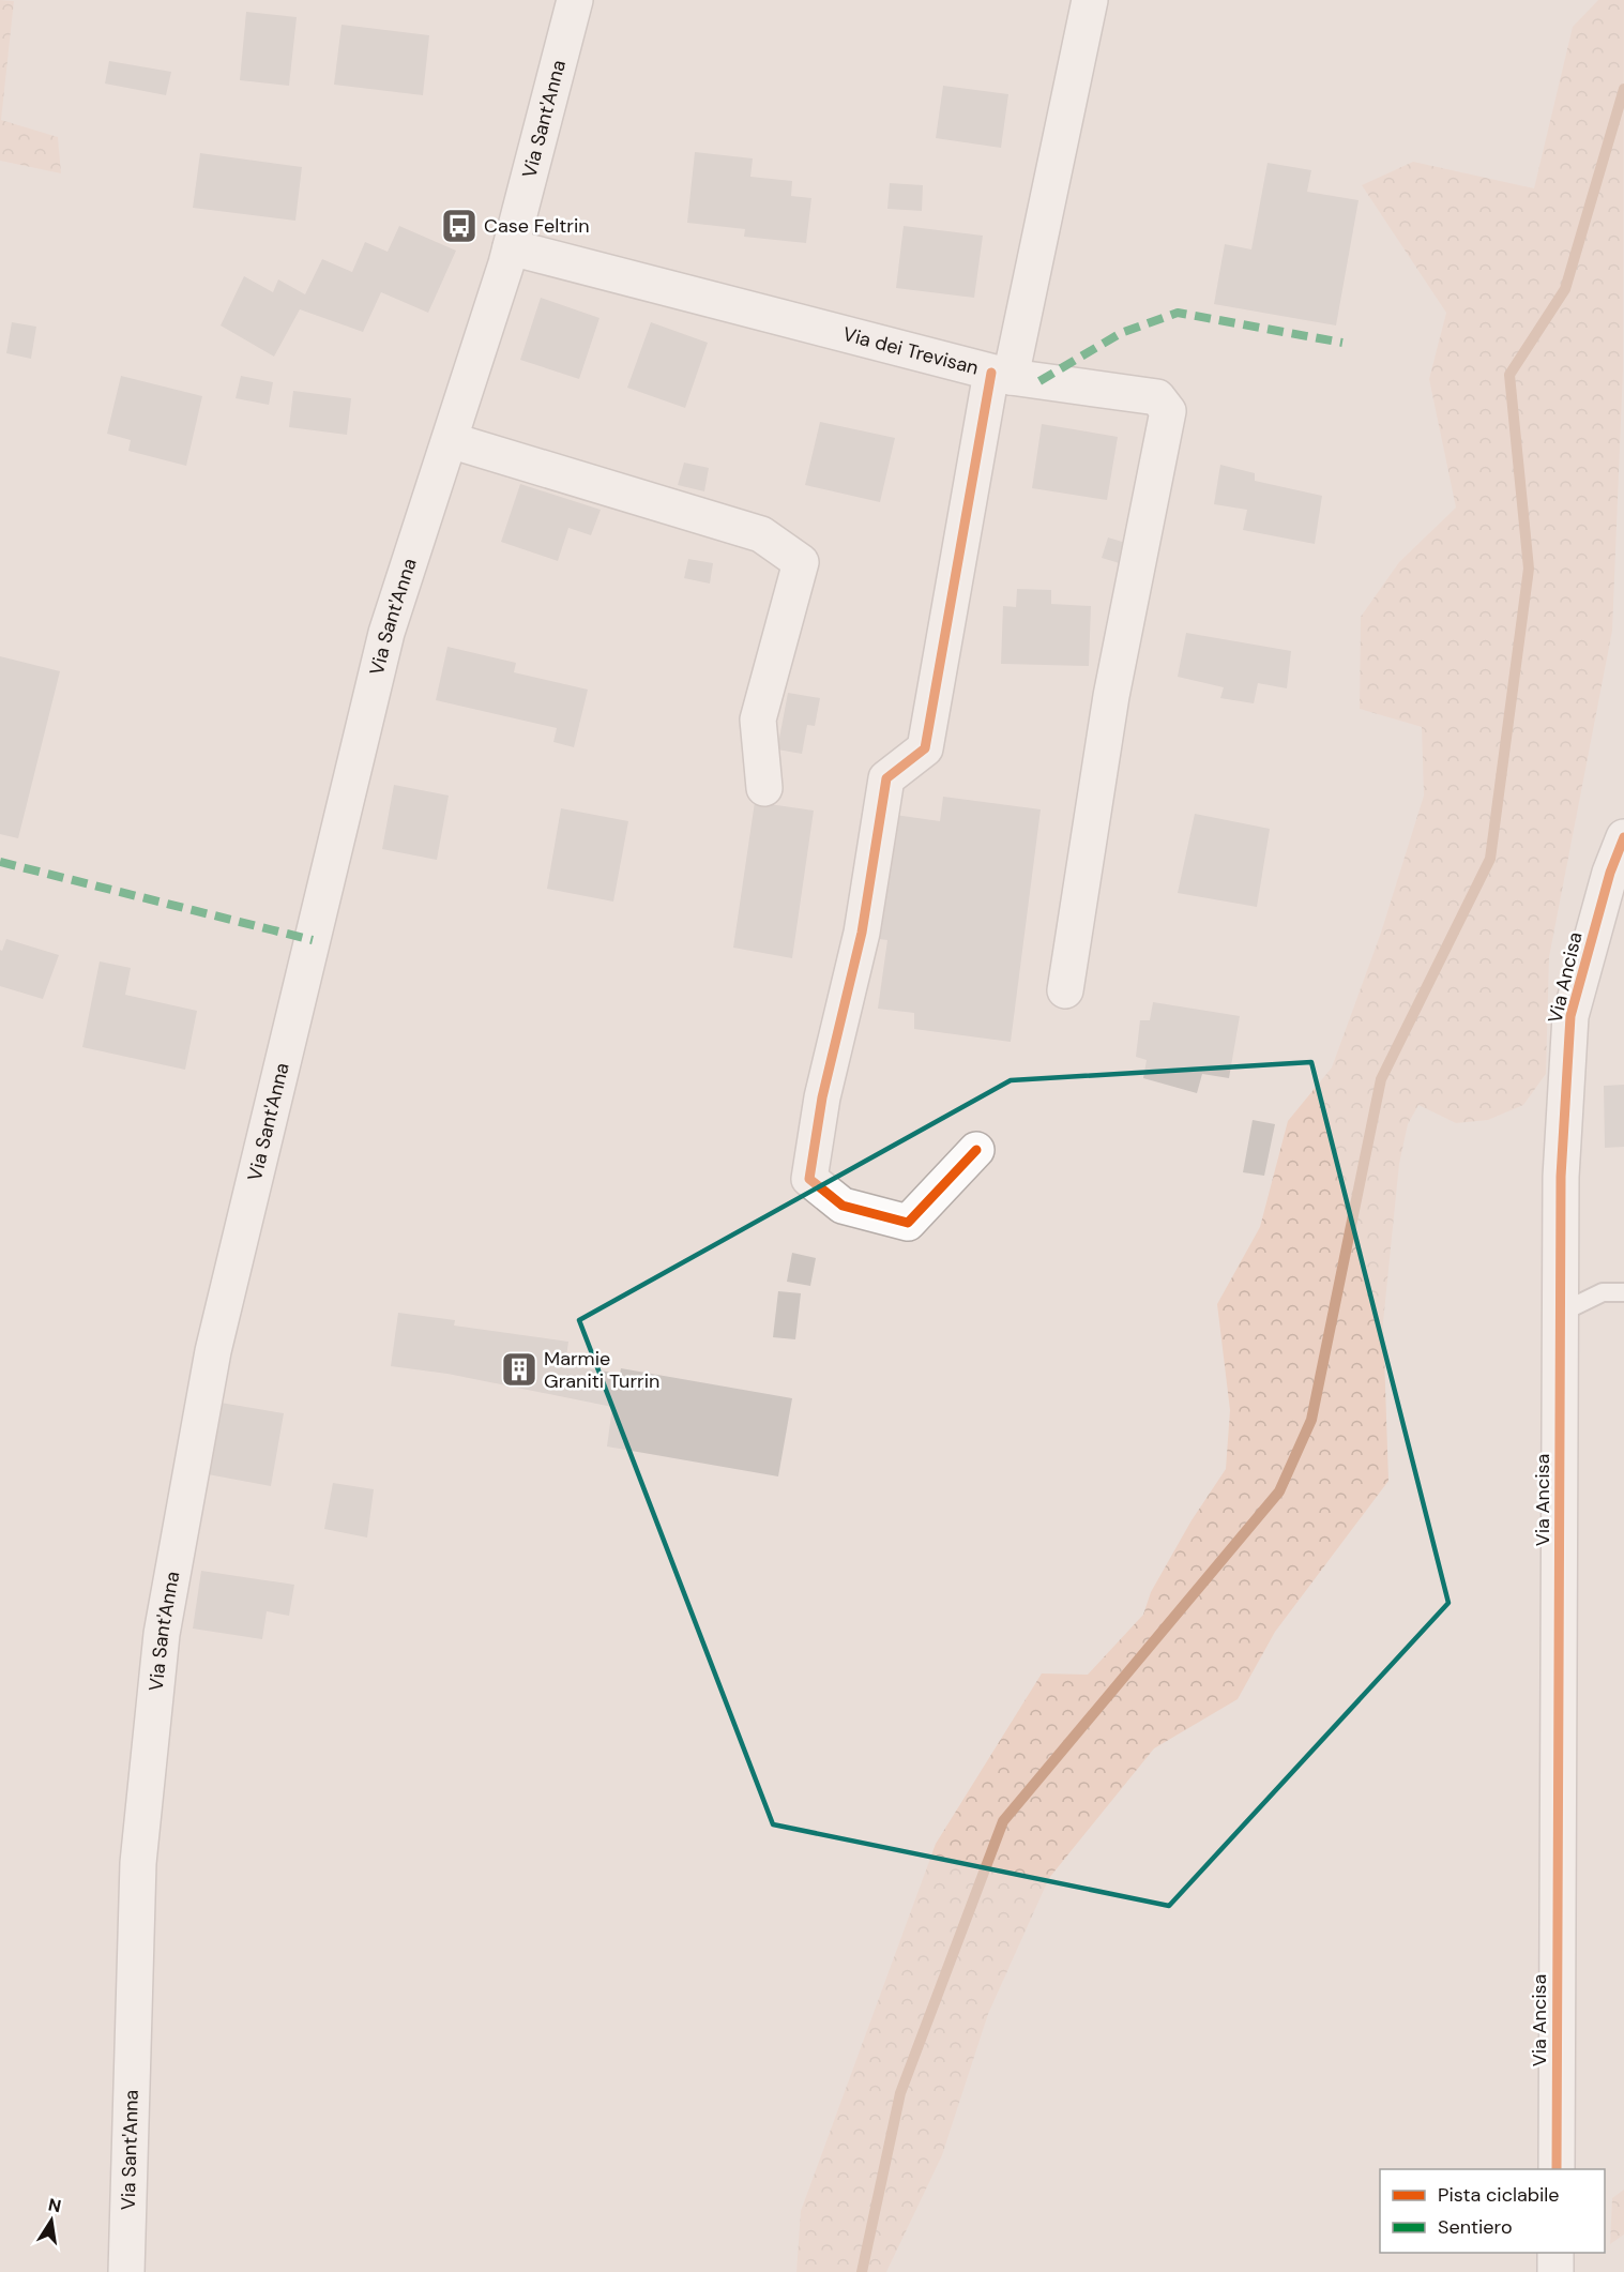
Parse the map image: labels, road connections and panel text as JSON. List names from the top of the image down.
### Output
{
  "streets": {
    "street": ["Via Sant'Anna", "Via dei Trevisan", "Via Ancisa"]
  },
  "crossings": [
    ["Via Sant'Anna", "Via dei Trevisan"]
  ],
  "places": {
    "bus stop": ["Case Feltrin"],
    "building": ["Marmie Graniti Turrin"]
  },
  "legend": ["Pista ciclabile", "Sentiero"],
  "north": "top"
}
